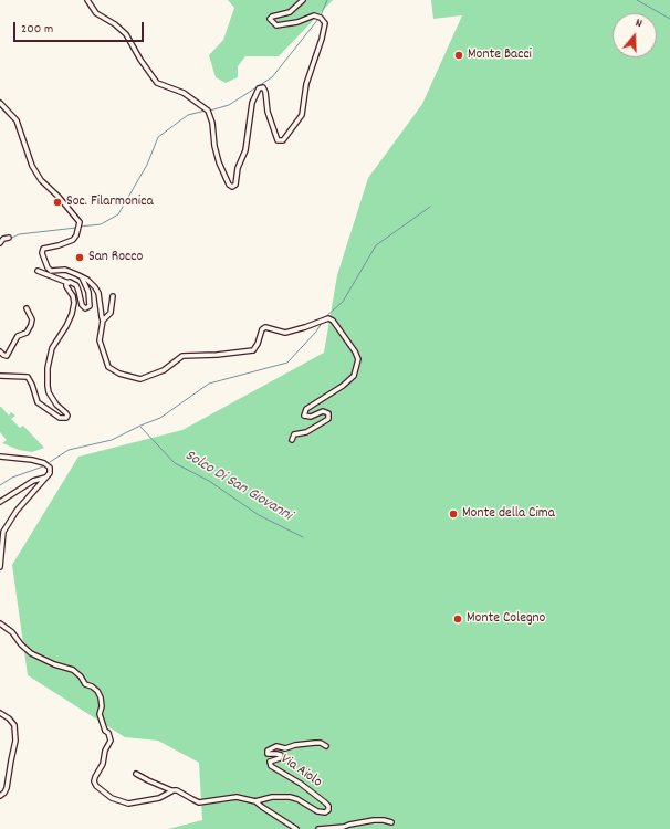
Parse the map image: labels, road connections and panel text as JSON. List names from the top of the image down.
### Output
{
  "streets": {
    "street": ["Via Aiolo"]
  },
  "water": ["Solco Di San Giovanni"],
  "places": [
    "Monte Bacci",
    "Soc. Filarmonica",
    "San Rocco",
    "Monte della Cima",
    "Monte Colegno"
  ],
  "scale_bar": "200 m",
  "north": "top"
}
